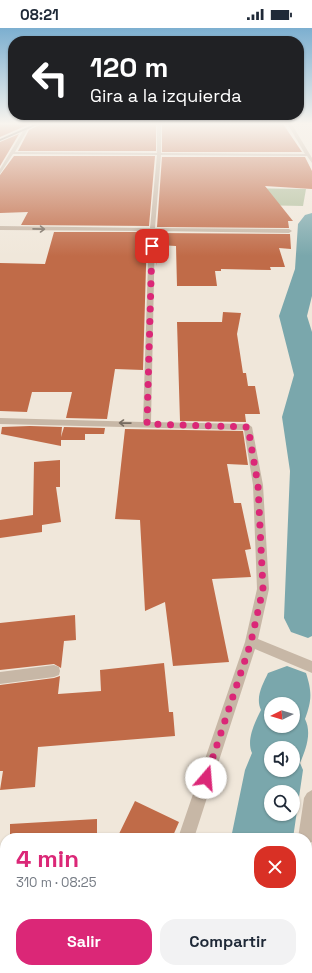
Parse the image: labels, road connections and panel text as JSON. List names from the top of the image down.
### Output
{
  "north": "left",
  "page": {
    "status": "08:21",
    "turn": ["120 m", "Gira a la izquierda"],
    "heading": ["4 min", "310 m · 08:25"],
    "buttons": ["Salir", "Compartir"]
  }
}
